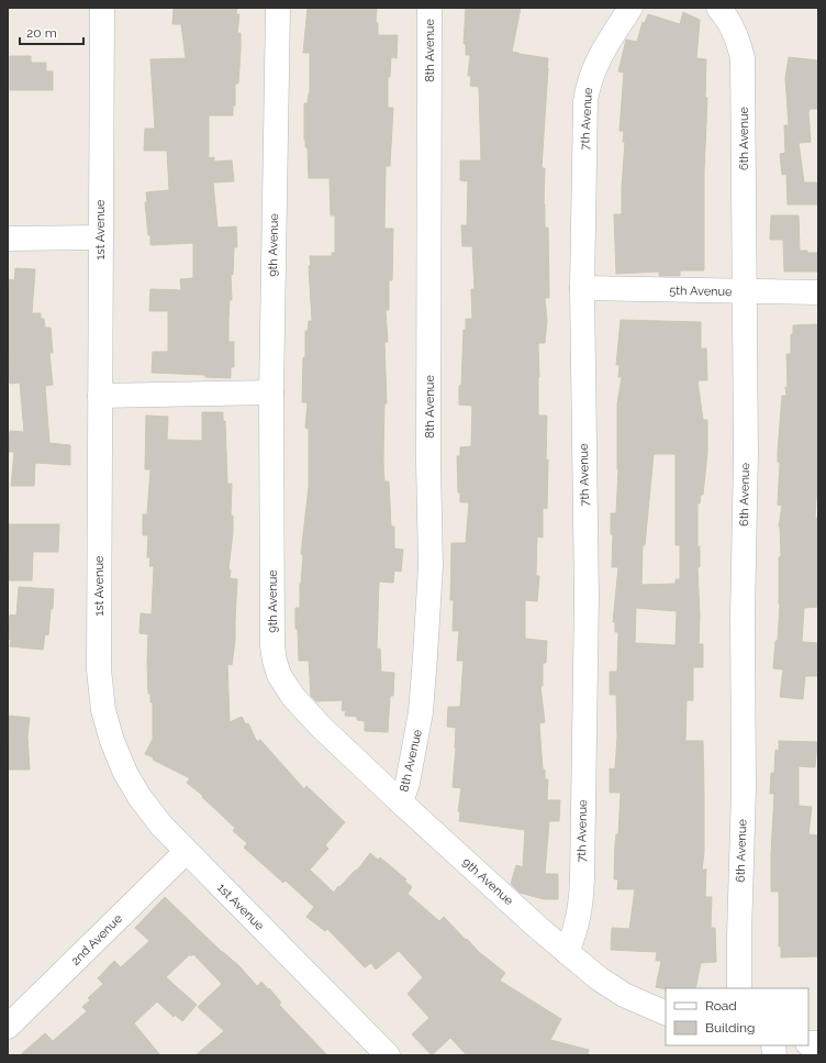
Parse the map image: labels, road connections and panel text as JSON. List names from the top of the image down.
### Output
{
  "streets": {
    "street": [
      "8th Avenue",
      "7th Avenue",
      "6th Avenue",
      "1st Avenue",
      "9th Avenue",
      "5th Avenue",
      "2nd Avenue"
    ]
  },
  "crossings": [
    ["8th Avenue", "9th Avenue"],
    ["7th Avenue", "9th Avenue"],
    ["7th Avenue", "5th Avenue"],
    ["6th Avenue", "5th Avenue"],
    ["1st Avenue", "2nd Avenue"]
  ],
  "legend": ["Road", "Building"],
  "scale_bar": "20 m"
}
